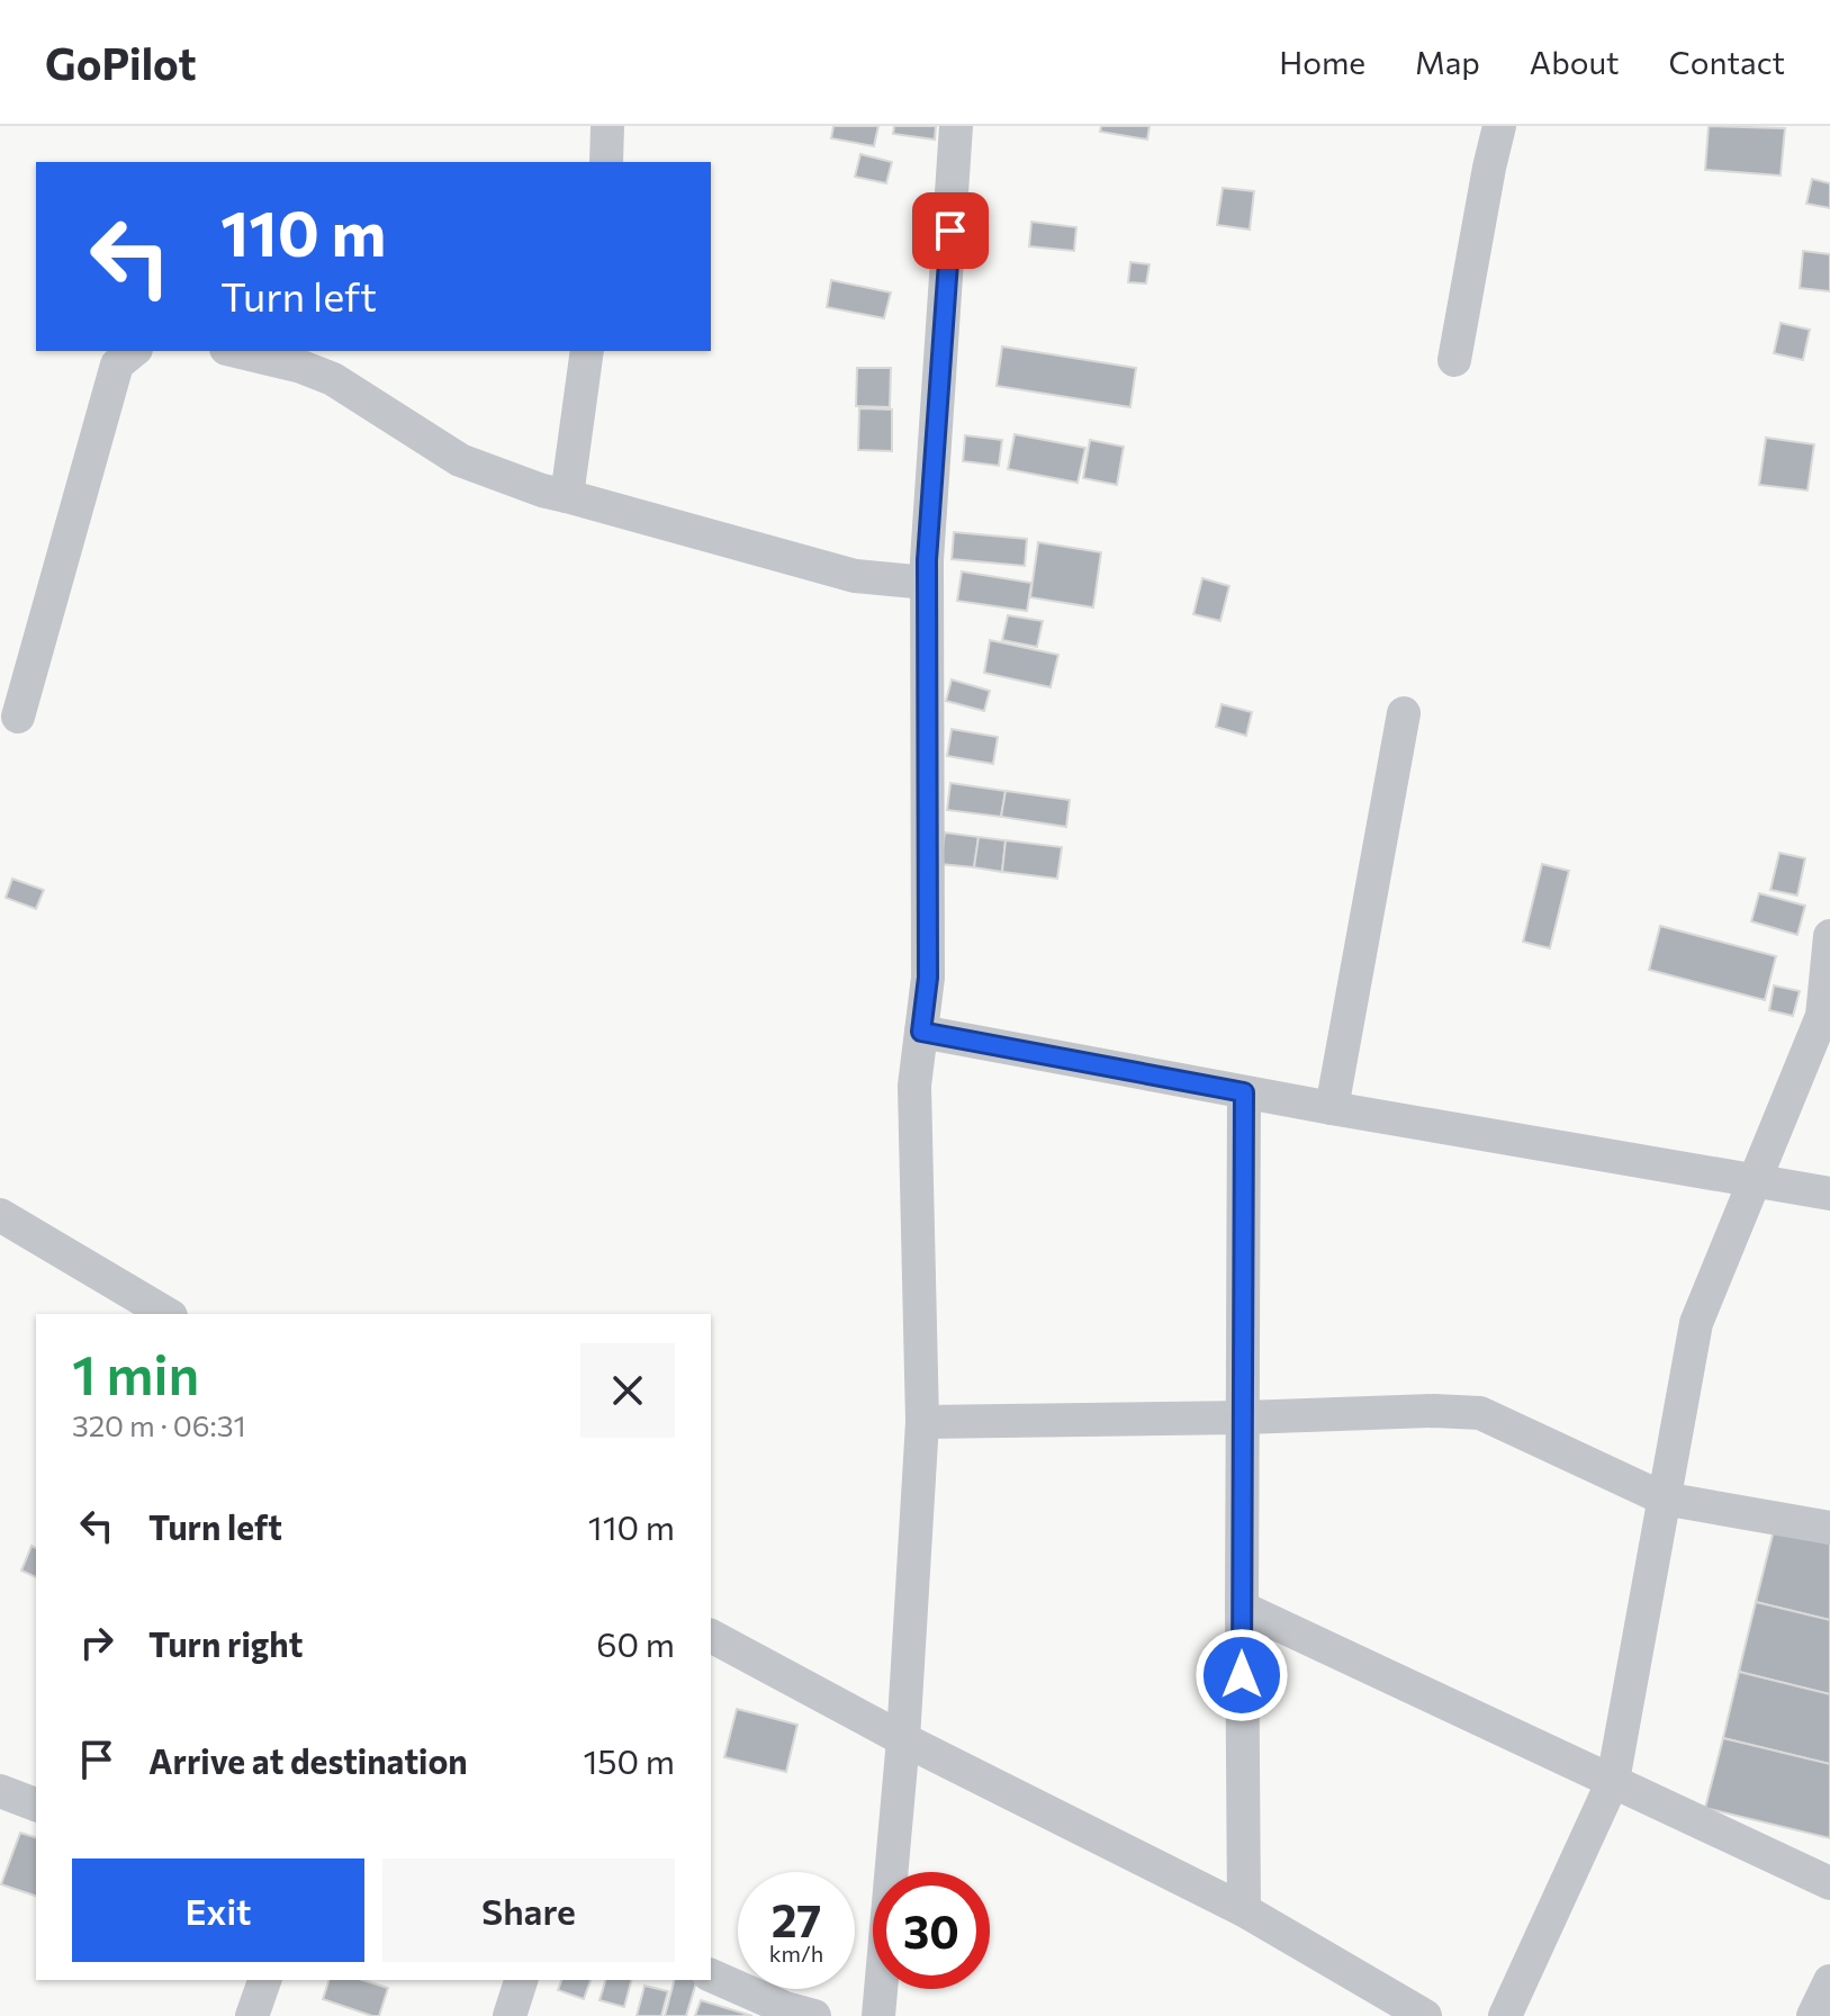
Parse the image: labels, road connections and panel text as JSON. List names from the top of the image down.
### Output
{
  "page": {
    "header": "GoPilot",
    "nav": [
      "Home",
      "Map",
      "About",
      "Contact"
    ],
    "turn": ["110 m", "Turn left"],
    "heading": ["1 min", "320 m · 06:31"],
    "list": [
      {
        "name": "Turn left",
        "value": "110 m"
      },
      {
        "name": "Turn right",
        "value": "60 m"
      },
      {
        "name": "Arrive at destination",
        "value": "150 m"
      }
    ],
    "buttons": ["Exit", "Share"],
    "speed": "27 km/h",
    "limit": "30"
  }
}
